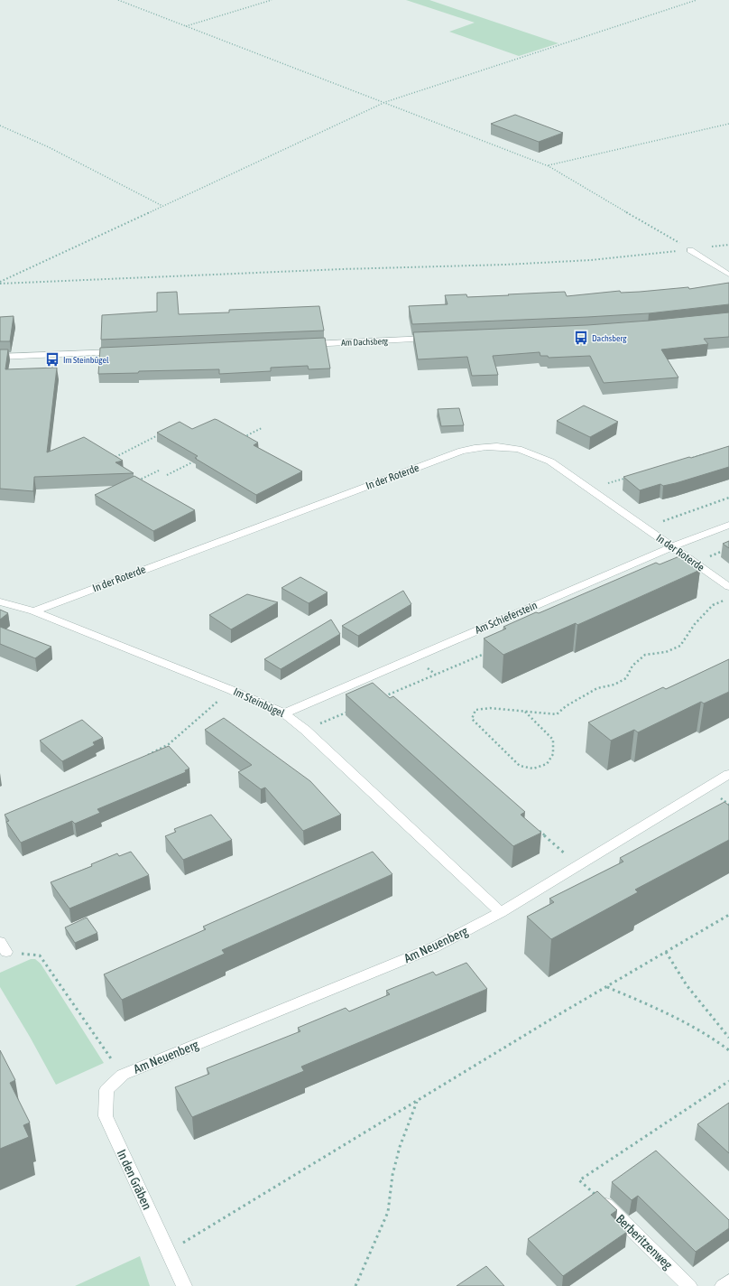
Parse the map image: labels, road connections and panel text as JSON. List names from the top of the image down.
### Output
{
  "streets": {
    "street": [
      "Am Dachsberg",
      "In der Roterde",
      "Am Schieferstein",
      "Im Steinbügel",
      "Am Neuenberg",
      "In den Gräben",
      "Berberitzenweg"
    ]
  },
  "crossings": [
    ["In der Roterde", "Am Schieferstein"],
    ["In der Roterde", "Im Steinbügel"],
    ["Am Schieferstein", "Im Steinbügel"],
    ["Im Steinbügel", "Am Neuenberg"],
    ["Am Neuenberg", "In den Gräben"]
  ],
  "places": {
    "bus stop": ["Dachsberg", "Im Steinbügel"]
  }
}
